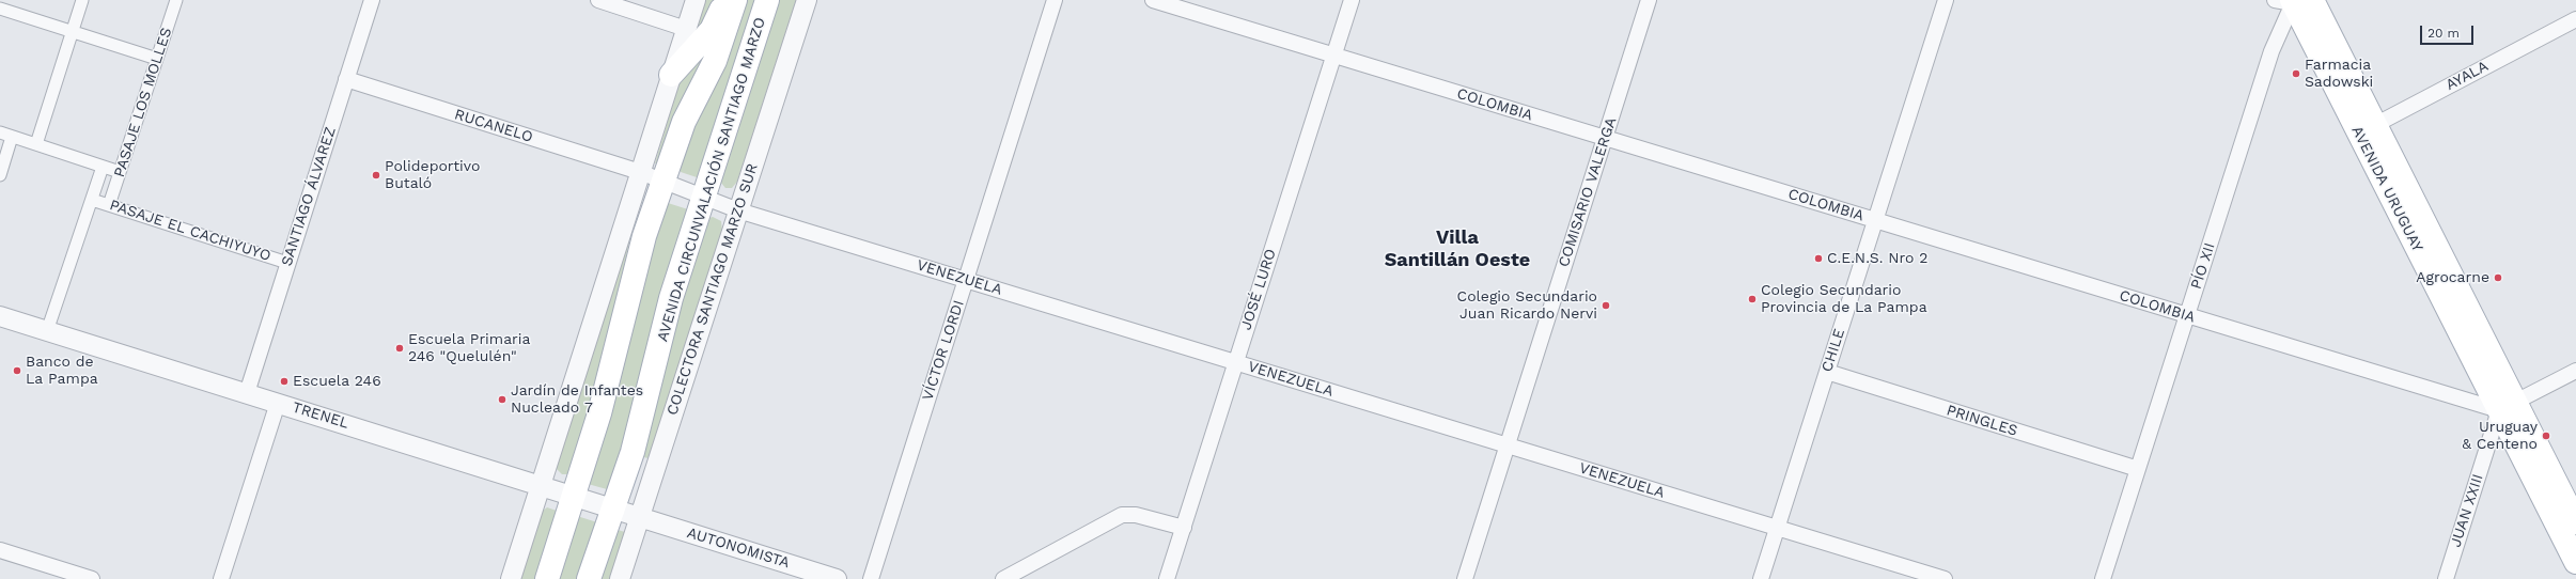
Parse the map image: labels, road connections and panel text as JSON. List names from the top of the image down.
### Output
{
  "streets": {
    "main road": ["AVENIDA CIRCUNVALACIÓN SANTIAGO MARZO", "AVENIDA URUGUAY"],
    "street": [
      "AYALA",
      "PASAJE LOS MOLLES",
      "COLOMBIA",
      "RUCANELO",
      "COMISARIO VALERGA",
      "SANTIAGO ÁLVAREZ",
      "PASAJE EL CACHIYUYO",
      "PÍO XII",
      "VENEZUELA",
      "COLECTORA SANTIAGO MARZO SUR",
      "JOSÉ LURO",
      "VÍCTOR LORDI",
      "CHILE",
      "TRENEL",
      "PRINGLES",
      "JUAN XXIII",
      "AUTONOMISTA"
    ]
  },
  "crossings": [
    ["AYALA", "AVENIDA URUGUAY"],
    ["PASAJE LOS MOLLES", "PASAJE EL CACHIYUYO"],
    ["PASAJE LOS MOLLES", "TRENEL"],
    ["COLOMBIA", "AVENIDA URUGUAY"],
    ["COLOMBIA", "COMISARIO VALERGA"],
    ["COLOMBIA", "PÍO XII"],
    ["COLOMBIA", "JOSÉ LURO"],
    ["COLOMBIA", "CHILE"],
    ["COLOMBIA", "JUAN XXIII"],
    ["RUCANELO", "SANTIAGO ÁLVAREZ"],
    ["RUCANELO", "VENEZUELA"],
    ["AVENIDA CIRCUNVALACIÓN SANTIAGO MARZO", "VENEZUELA"],
    ["AVENIDA CIRCUNVALACIÓN SANTIAGO MARZO", "TRENEL"],
    ["AVENIDA URUGUAY", "PÍO XII"],
    ["AVENIDA URUGUAY", "JUAN XXIII"],
    ["COMISARIO VALERGA", "VENEZUELA"],
    ["SANTIAGO ÁLVAREZ", "PASAJE EL CACHIYUYO"],
    ["SANTIAGO ÁLVAREZ", "TRENEL"],
    ["PÍO XII", "PRINGLES"],
    ["VENEZUELA", "COLECTORA SANTIAGO MARZO SUR"],
    ["VENEZUELA", "JOSÉ LURO"],
    ["VENEZUELA", "VÍCTOR LORDI"],
    ["VENEZUELA", "CHILE"],
    ["COLECTORA SANTIAGO MARZO SUR", "TRENEL"],
    ["COLECTORA SANTIAGO MARZO SUR", "AUTONOMISTA"],
    ["CHILE", "PRINGLES"],
    ["TRENEL", "AUTONOMISTA"]
  ],
  "districts": ["Villa Santillán Oeste"],
  "places": [
    "Farmacia Sadowski",
    "Polideportivo Butaló",
    "C.E.N.S. Nro 2",
    "Agrocarne",
    "Colegio Secundario Provincia de La Pampa",
    "Colegio Secundario Juan Ricardo Nervi",
    "Escuela Primaria 246 \"Quelulén\"",
    "Banco de La Pampa",
    "Escuela 246",
    "Jardín de Infantes Nucleado 7",
    "Uruguay & Centeno"
  ],
  "scale_bar": "20 m"
}
